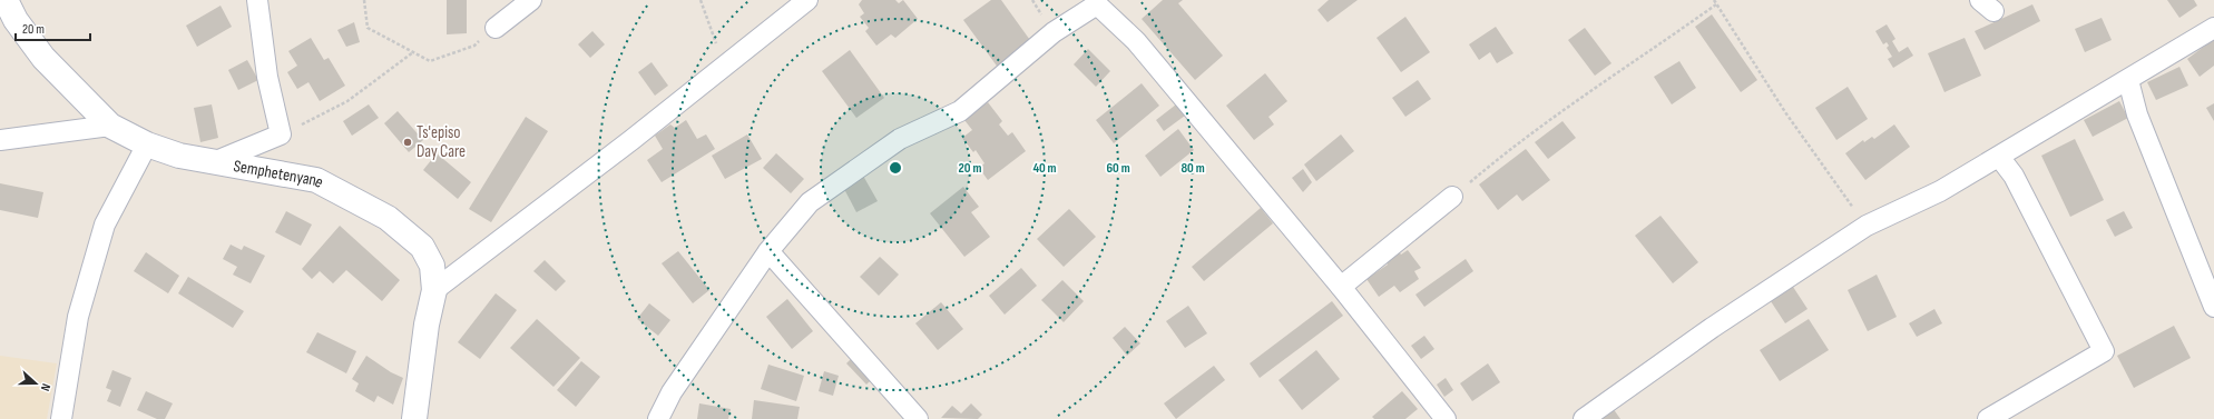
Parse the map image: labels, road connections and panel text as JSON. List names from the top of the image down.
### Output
{
  "streets": {
    "main road": ["Semphetenyane"]
  },
  "places": ["Ts'episo Day Care"],
  "scale_bar": "20 m",
  "north": "right",
  "rings": [
    "20 m",
    "40 m",
    "60 m",
    "80 m"
  ]
}
